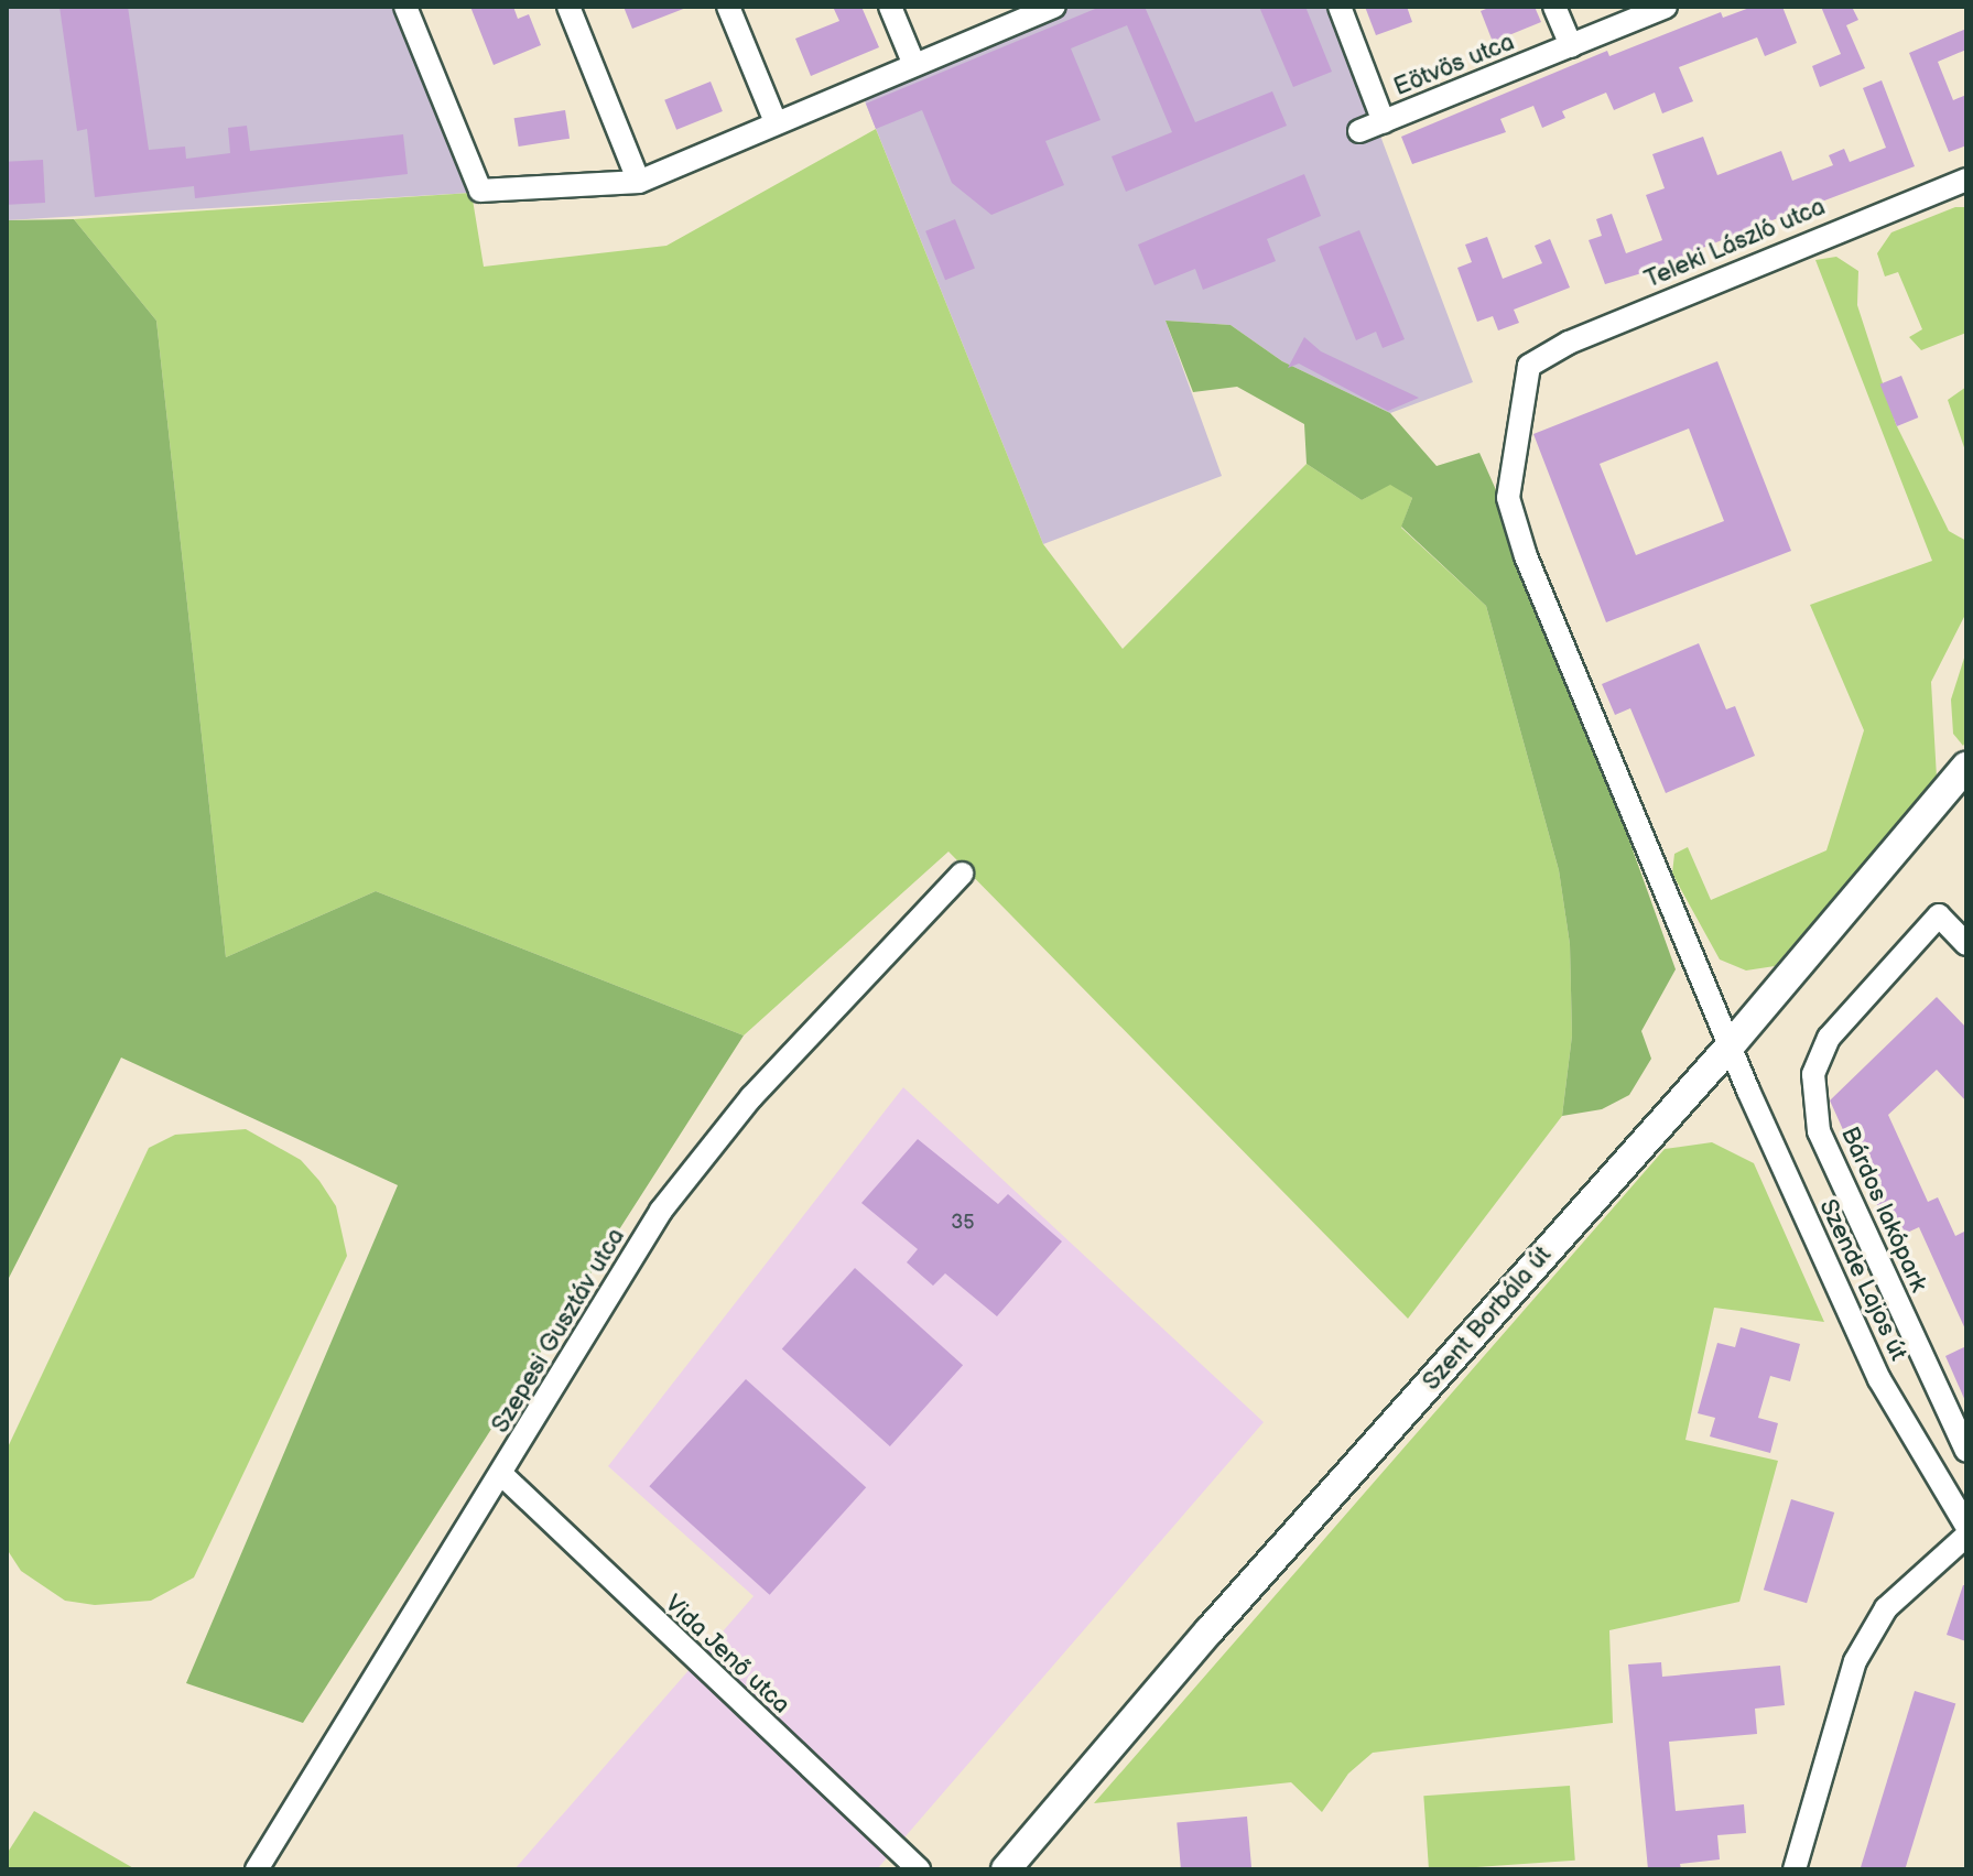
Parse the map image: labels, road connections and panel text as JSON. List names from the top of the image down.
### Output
{
  "streets": {
    "street": [
      "Eötvös utca",
      "Teleki László utca",
      "Bárdos lakópark",
      "Szende Lajos út",
      "Szent Borbála út",
      "Szepesi Gusztáv utca",
      "Vida Jenő utca"
    ]
  },
  "crossings": [
    ["Teleki László utca", "Szende Lajos út"],
    ["Szende Lajos út", "Szent Borbála út"],
    ["Szepesi Gusztáv utca", "Vida Jenő utca"]
  ],
  "house_numbers": ["35"]
}
